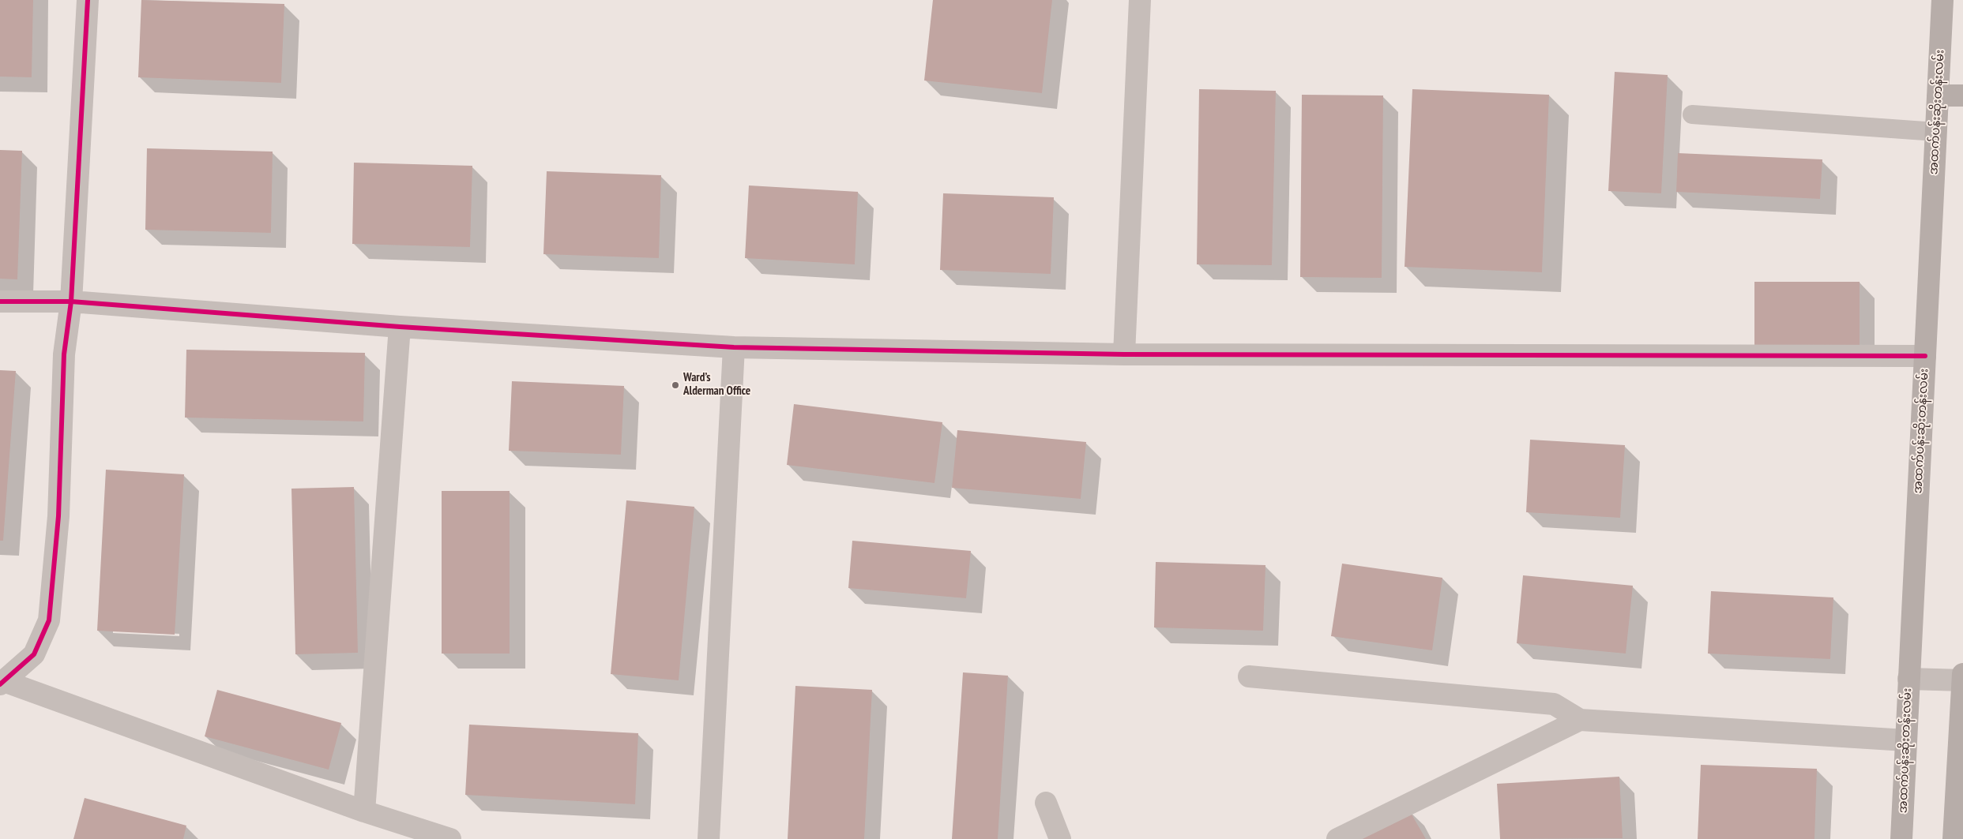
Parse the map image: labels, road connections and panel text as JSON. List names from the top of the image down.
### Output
{
  "streets": {
    "main road": ["အထက်ပန်းဆိုးတန်းလမ်း"]
  },
  "places": ["Ward’s Alderman Office"]
}
